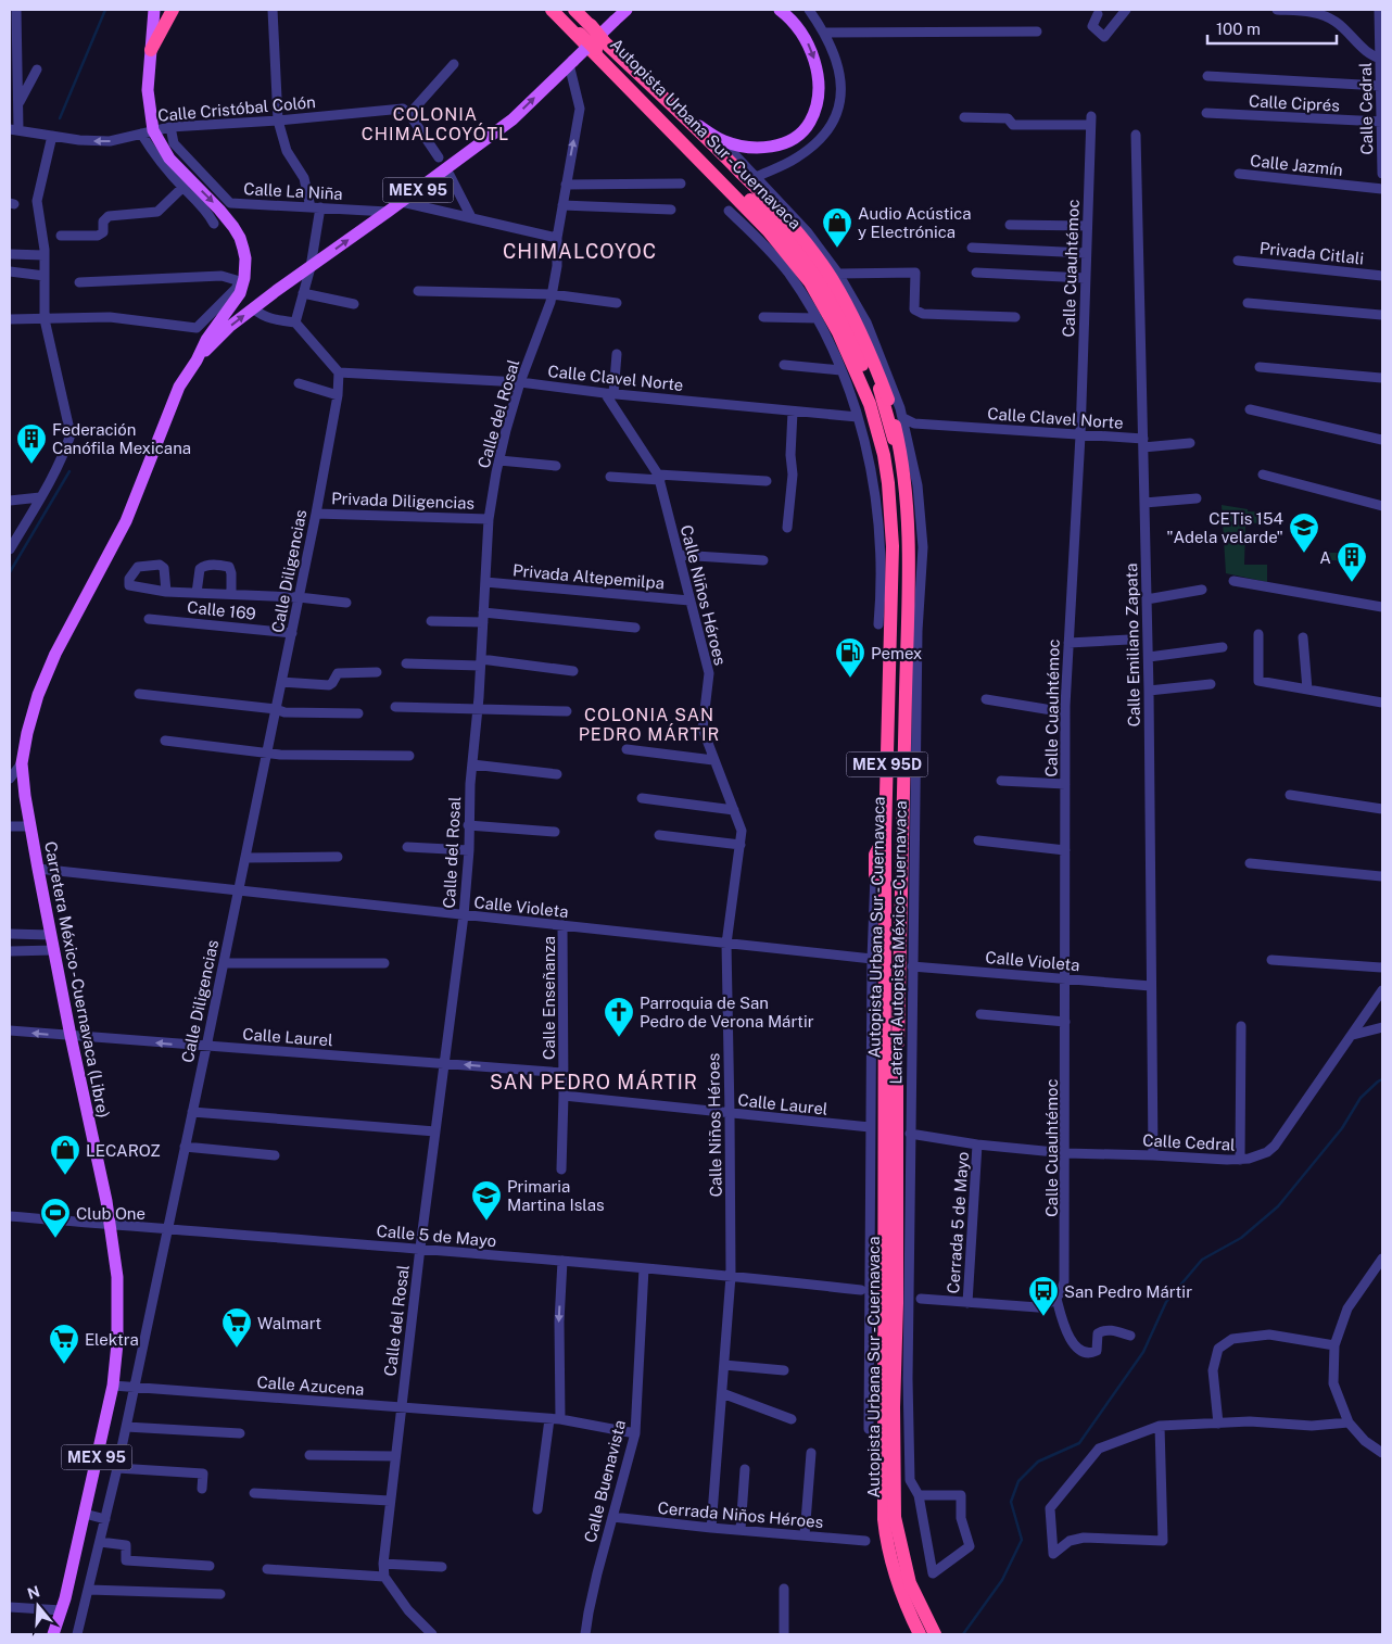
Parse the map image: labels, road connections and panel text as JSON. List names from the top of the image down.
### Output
{
  "streets": {
    "highway": ["Autopista Urbana Sur - Cuernavaca", "MEX 95D"],
    "main road": ["MEX 95", "Carretera México - Cuernavaca (Libre)"],
    "street": [
      "Calle Ciprés",
      "Calle Cristóbal Colón",
      "Calle Cedral",
      "Calle Jazmín",
      "Calle La Niña",
      "Privada Citlali",
      "Calle Cuauhtémoc",
      "Calle Clavel Norte",
      "Calle del Rosal",
      "Privada Diligencias",
      "Calle Diligencias",
      "Privada Altepemilpa",
      "Calle Niños Héroes",
      "Calle 169",
      "Calle Emiliano Zapata",
      "Calle Violeta",
      "Lateral Autopista México-Cuernavaca",
      "Calle Enseñanza",
      "Calle Laurel",
      "Cerrada 5 de Mayo",
      "Calle 5 de Mayo",
      "Calle Azucena",
      "Calle Buenavista",
      "Cerrada Niños Héroes"
    ]
  },
  "crossings": [
    ["Calle Ciprés", "Calle Cedral"],
    ["Calle Cristóbal Colón", "Calle La Niña"],
    ["Calle Cedral", "Calle Cuauhtémoc"],
    ["Calle Cedral", "Calle Emiliano Zapata"],
    ["Calle Cedral", "Lateral Autopista México-Cuernavaca"],
    ["Calle Cedral", "Cerrada 5 de Mayo"],
    ["Autopista Urbana Sur - Cuernavaca", "MEX 95D"],
    ["Calle La Niña", "Carretera México - Cuernavaca (Libre)"],
    ["Calle Cuauhtémoc", "Calle Clavel Norte"],
    ["Calle Cuauhtémoc", "Calle Violeta"],
    ["Calle Clavel Norte", "Calle del Rosal"],
    ["Calle Clavel Norte", "Calle Diligencias"],
    ["Calle Clavel Norte", "Calle Niños Héroes"],
    ["Calle Clavel Norte", "Calle Emiliano Zapata"],
    ["Calle Clavel Norte", "Lateral Autopista México-Cuernavaca"],
    ["Calle del Rosal", "Privada Diligencias"],
    ["Calle del Rosal", "Privada Altepemilpa"],
    ["Calle del Rosal", "Calle Violeta"],
    ["Calle del Rosal", "Carretera México - Cuernavaca (Libre)"],
    ["Calle del Rosal", "Calle Laurel"],
    ["Calle del Rosal", "Calle 5 de Mayo"],
    ["Calle del Rosal", "Calle Azucena"],
    ["Privada Diligencias", "Calle Diligencias"],
    ["Calle Diligencias", "Calle 169"],
    ["Calle Diligencias", "Calle Violeta"],
    ["Calle Diligencias", "Calle Laurel"],
    ["Calle Diligencias", "Calle 5 de Mayo"],
    ["Calle Diligencias", "Calle Azucena"],
    ["Privada Altepemilpa", "Calle Niños Héroes"],
    ["Calle Niños Héroes", "Calle Violeta"],
    ["Calle Niños Héroes", "Calle Laurel"],
    ["Calle Niños Héroes", "Calle 5 de Mayo"],
    ["Calle Niños Héroes", "Cerrada Niños Héroes"],
    ["Calle Emiliano Zapata", "Calle Violeta"],
    ["MEX 95D", "Lateral Autopista México-Cuernavaca"],
    ["Calle Violeta", "Lateral Autopista México-Cuernavaca"],
    ["Calle Violeta", "Carretera México - Cuernavaca (Libre)"],
    ["Calle Violeta", "Calle Enseñanza"],
    ["Carretera México - Cuernavaca (Libre)", "Calle Laurel"],
    ["Carretera México - Cuernavaca (Libre)", "Calle 5 de Mayo"],
    ["Carretera México - Cuernavaca (Libre)", "Calle Azucena"],
    ["Calle Enseñanza", "Calle Laurel"],
    ["Calle 5 de Mayo", "Calle Buenavista"],
    ["Calle Azucena", "Calle Buenavista"],
    ["Calle Buenavista", "Cerrada Niños Héroes"]
  ],
  "one_way": ["Calle Laurel"],
  "districts": [
    "COLONIA CHIMALCOYÓTL",
    "CHIMALCOYOC",
    "COLONIA SAN PEDRO MÁRTIR",
    "SAN PEDRO MÁRTIR"
  ],
  "places": {
    "shop": ["Audio Acústica y Electrónica", "LECAROZ"],
    "building": ["Federación Canófila Mexicana", "A"],
    "school or university": ["CETis 154 \"Adela velarde\"", "Primaria Martina Islas"],
    "fuel station": ["Pemex"],
    "church": ["Parroquia de San Pedro de Verona Mártir"],
    "sports": ["Club One"],
    "bus stop": ["San Pedro Mártir"],
    "supermarket": ["Walmart", "Elektra"]
  },
  "scale_bar": "100 m",
  "north": "top"
}
